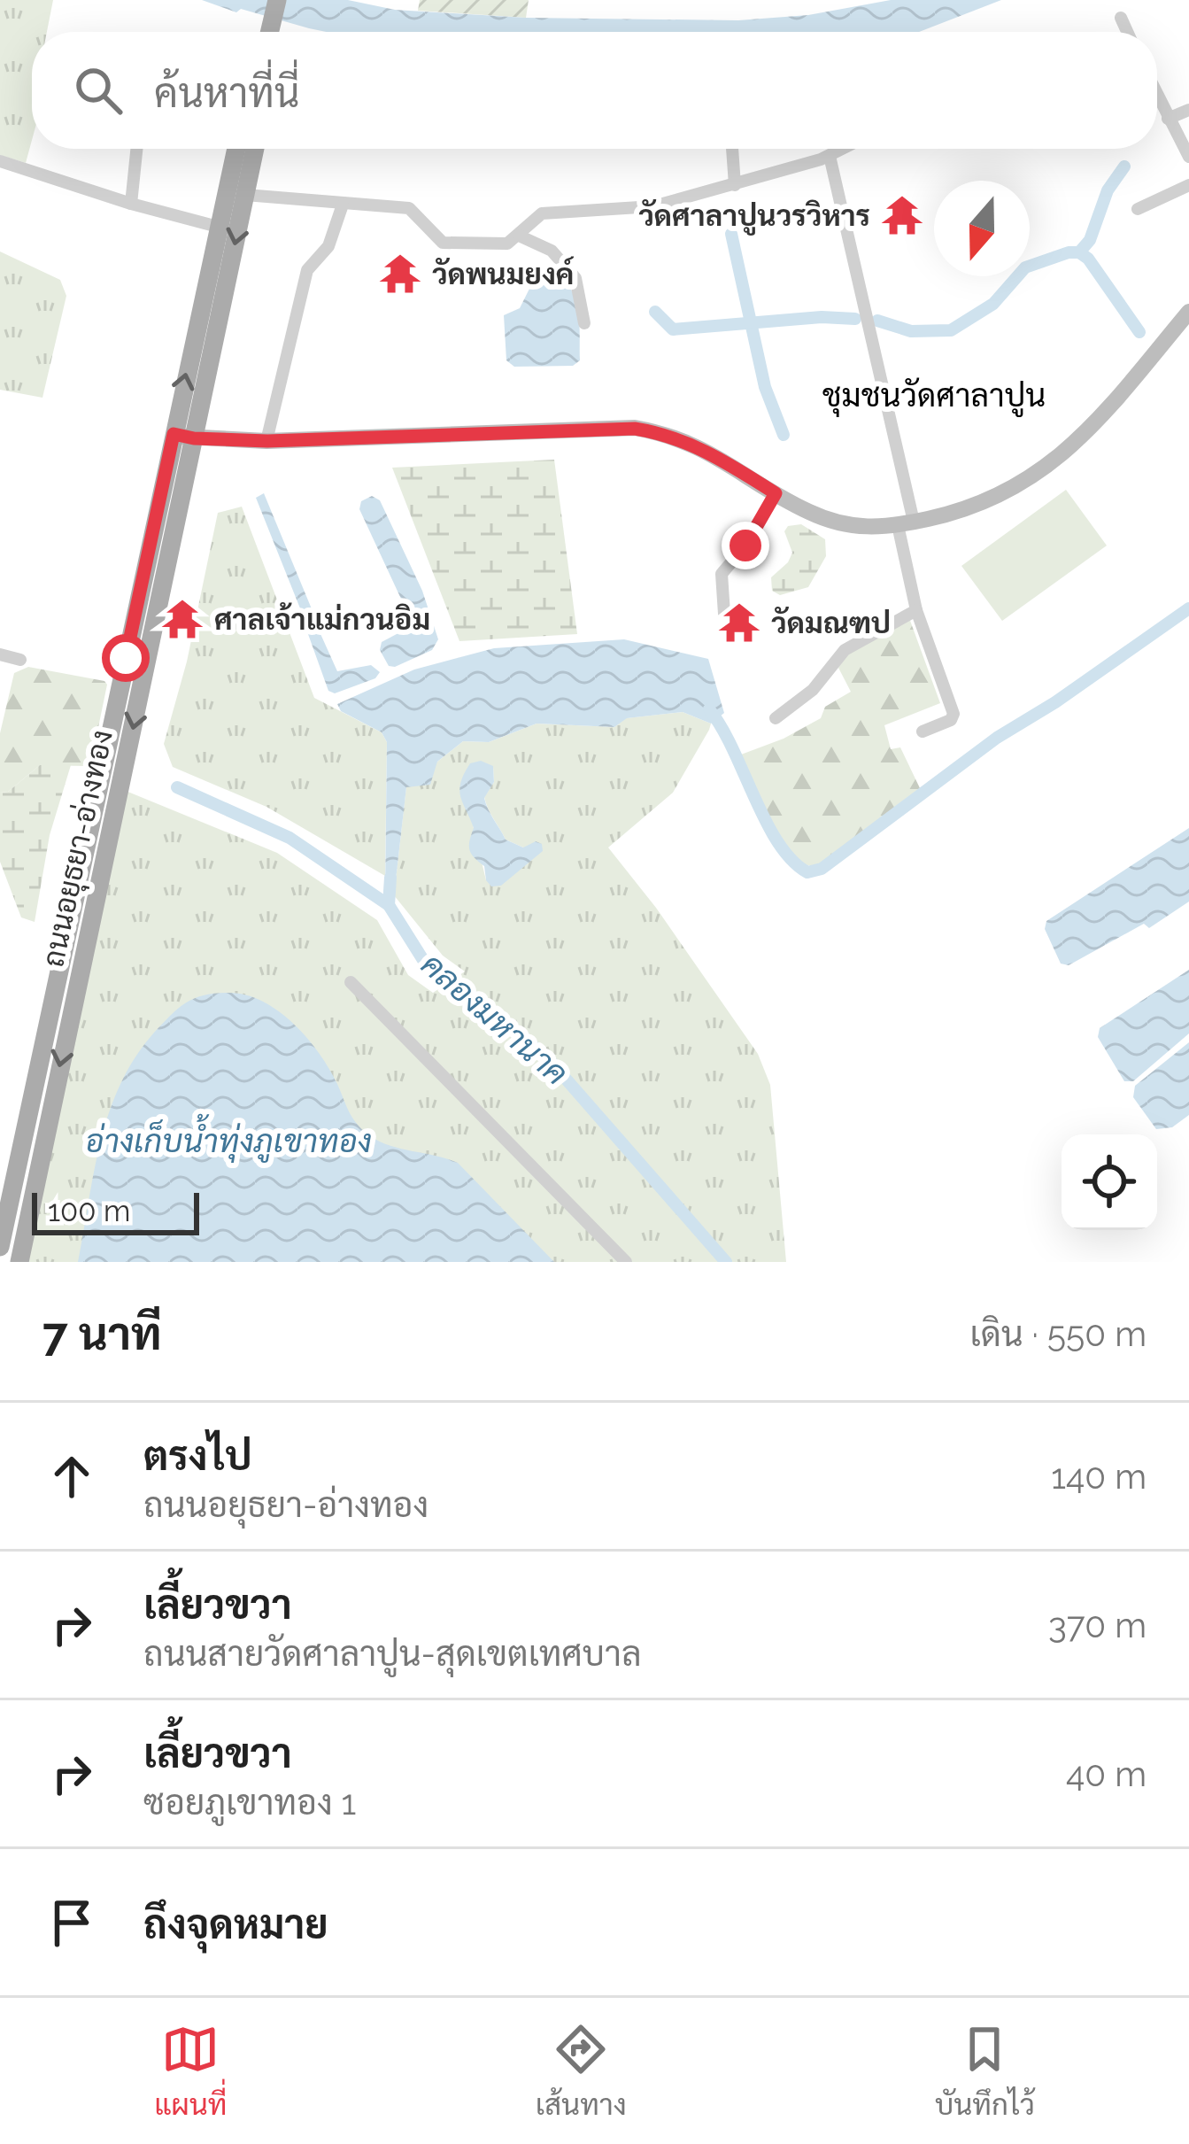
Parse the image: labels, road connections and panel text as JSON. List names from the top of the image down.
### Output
{
  "streets": {
    "main road": ["ถนนอยุธยา-อ่างทอง"]
  },
  "districts": ["ชุมชนวัดศาลาปูน"],
  "water": ["คลองมหานาค", "อ่างเก็บน้ำทุ่งภูเขาทอง"],
  "places": {
    "temple": [
      "วัดศาลาปูนวรวิหาร",
      "วัดพนมยงค์",
      "ศาลเจ้าแม่กวนอิม",
      "วัดมณฑป"
    ]
  },
  "scale_bar": "100 m",
  "north": "bottom",
  "page": {
    "search": "ค้นหาที่นี่",
    "scale": "100 m",
    "heading": ["7 นาที", "เดิน · 550 m"],
    "list": [
      ["ตรงไป", "ถนนอยุธยา-อ่างทอง", "140 m"],
      ["เลี้ยวขวา", "ถนนสายวัดศาลาปูน-สุดเขตเทศบาล", "370 m"],
      ["เลี้ยวขวา", "ซอยภูเขาทอง 1", "40 m"],
      "ถึงจุดหมาย"
    ],
    "nav": ["แผนที่", "เส้นทาง", "บันทึกไว้"]
  }
}
